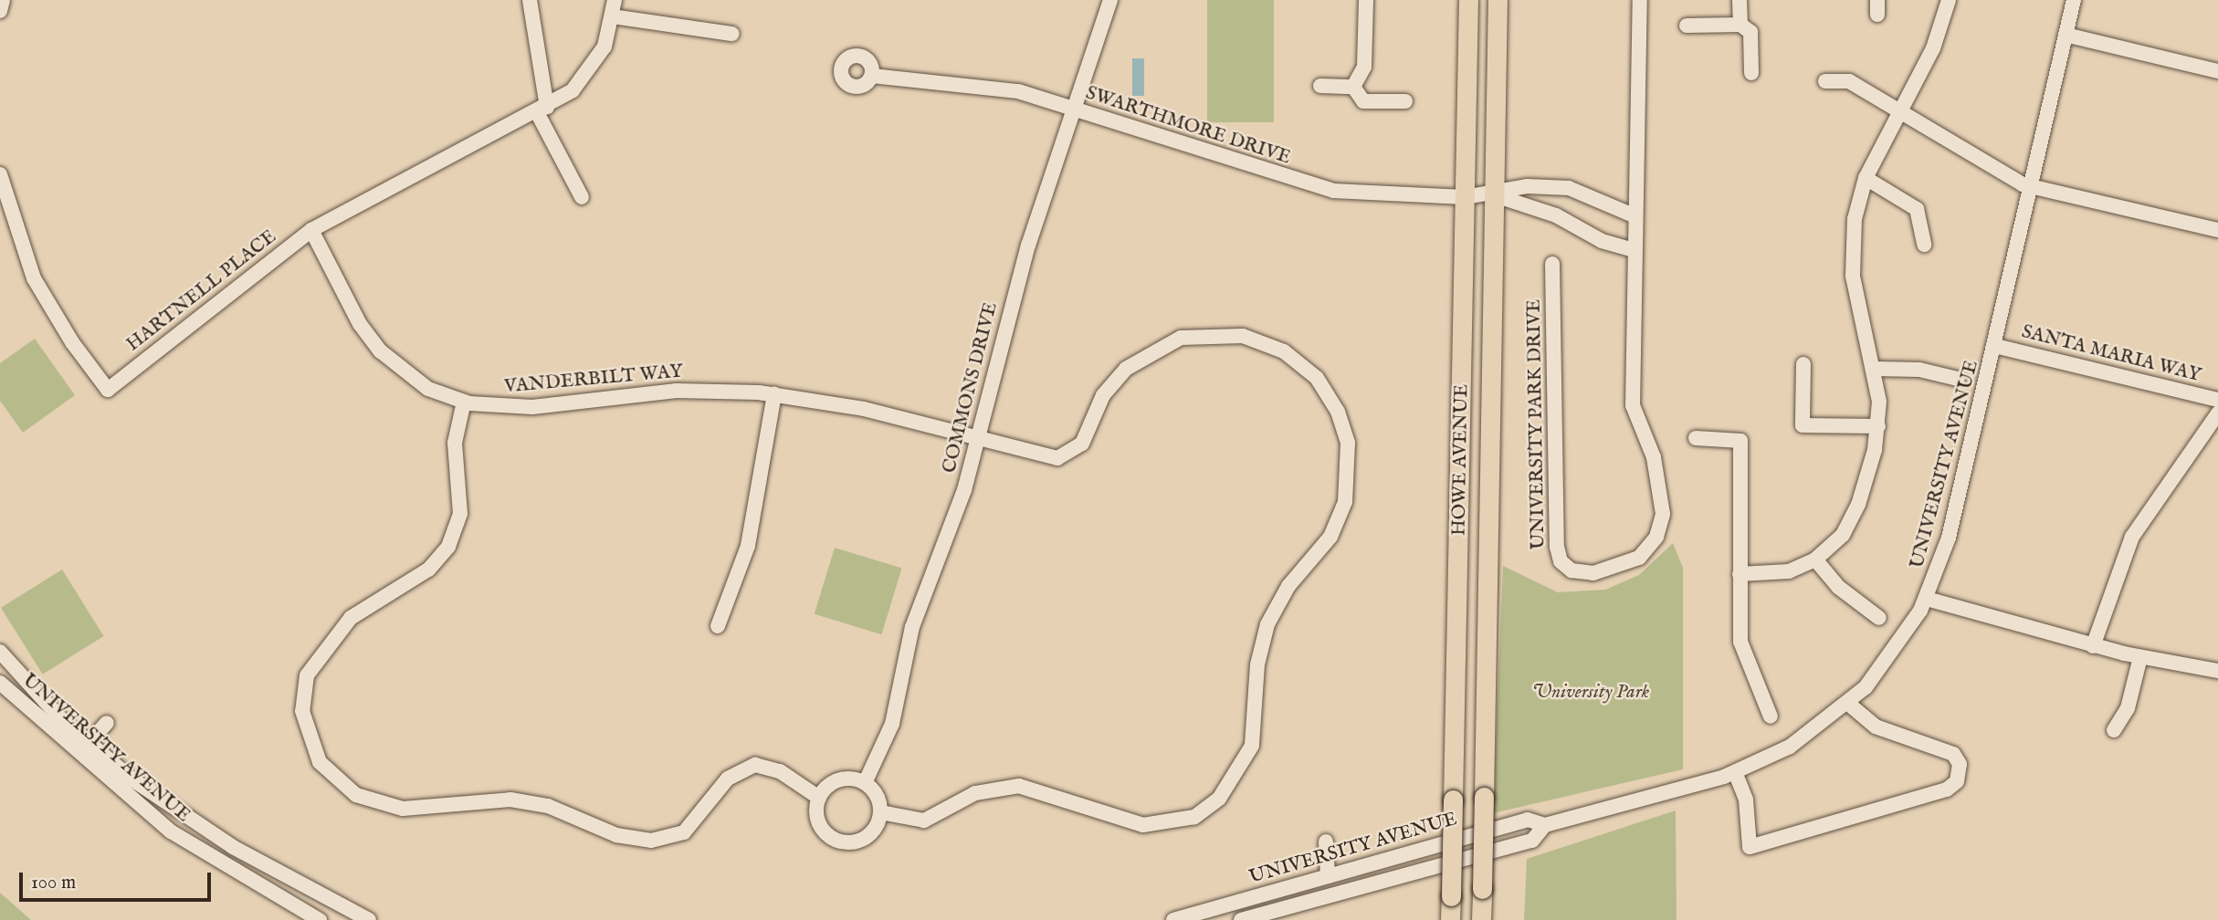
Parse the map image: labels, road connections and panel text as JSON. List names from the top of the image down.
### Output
{
  "streets": {
    "main road": ["HOWE AVENUE"],
    "street": [
      "SWARTHMORE DRIVE",
      "HARTNELL PLACE",
      "SANTA MARIA WAY",
      "VANDERBILT WAY",
      "COMMONS DRIVE",
      "UNIVERSITY PARK DRIVE",
      "UNIVERSITY AVENUE"
    ]
  },
  "crossings": [
    ["SWARTHMORE DRIVE", "COMMONS DRIVE"],
    ["SWARTHMORE DRIVE", "HOWE AVENUE"],
    ["HARTNELL PLACE", "VANDERBILT WAY"],
    ["SANTA MARIA WAY", "UNIVERSITY AVENUE"],
    ["VANDERBILT WAY", "COMMONS DRIVE"]
  ],
  "parks": ["University Park"],
  "scale_bar": "100 m"
}
